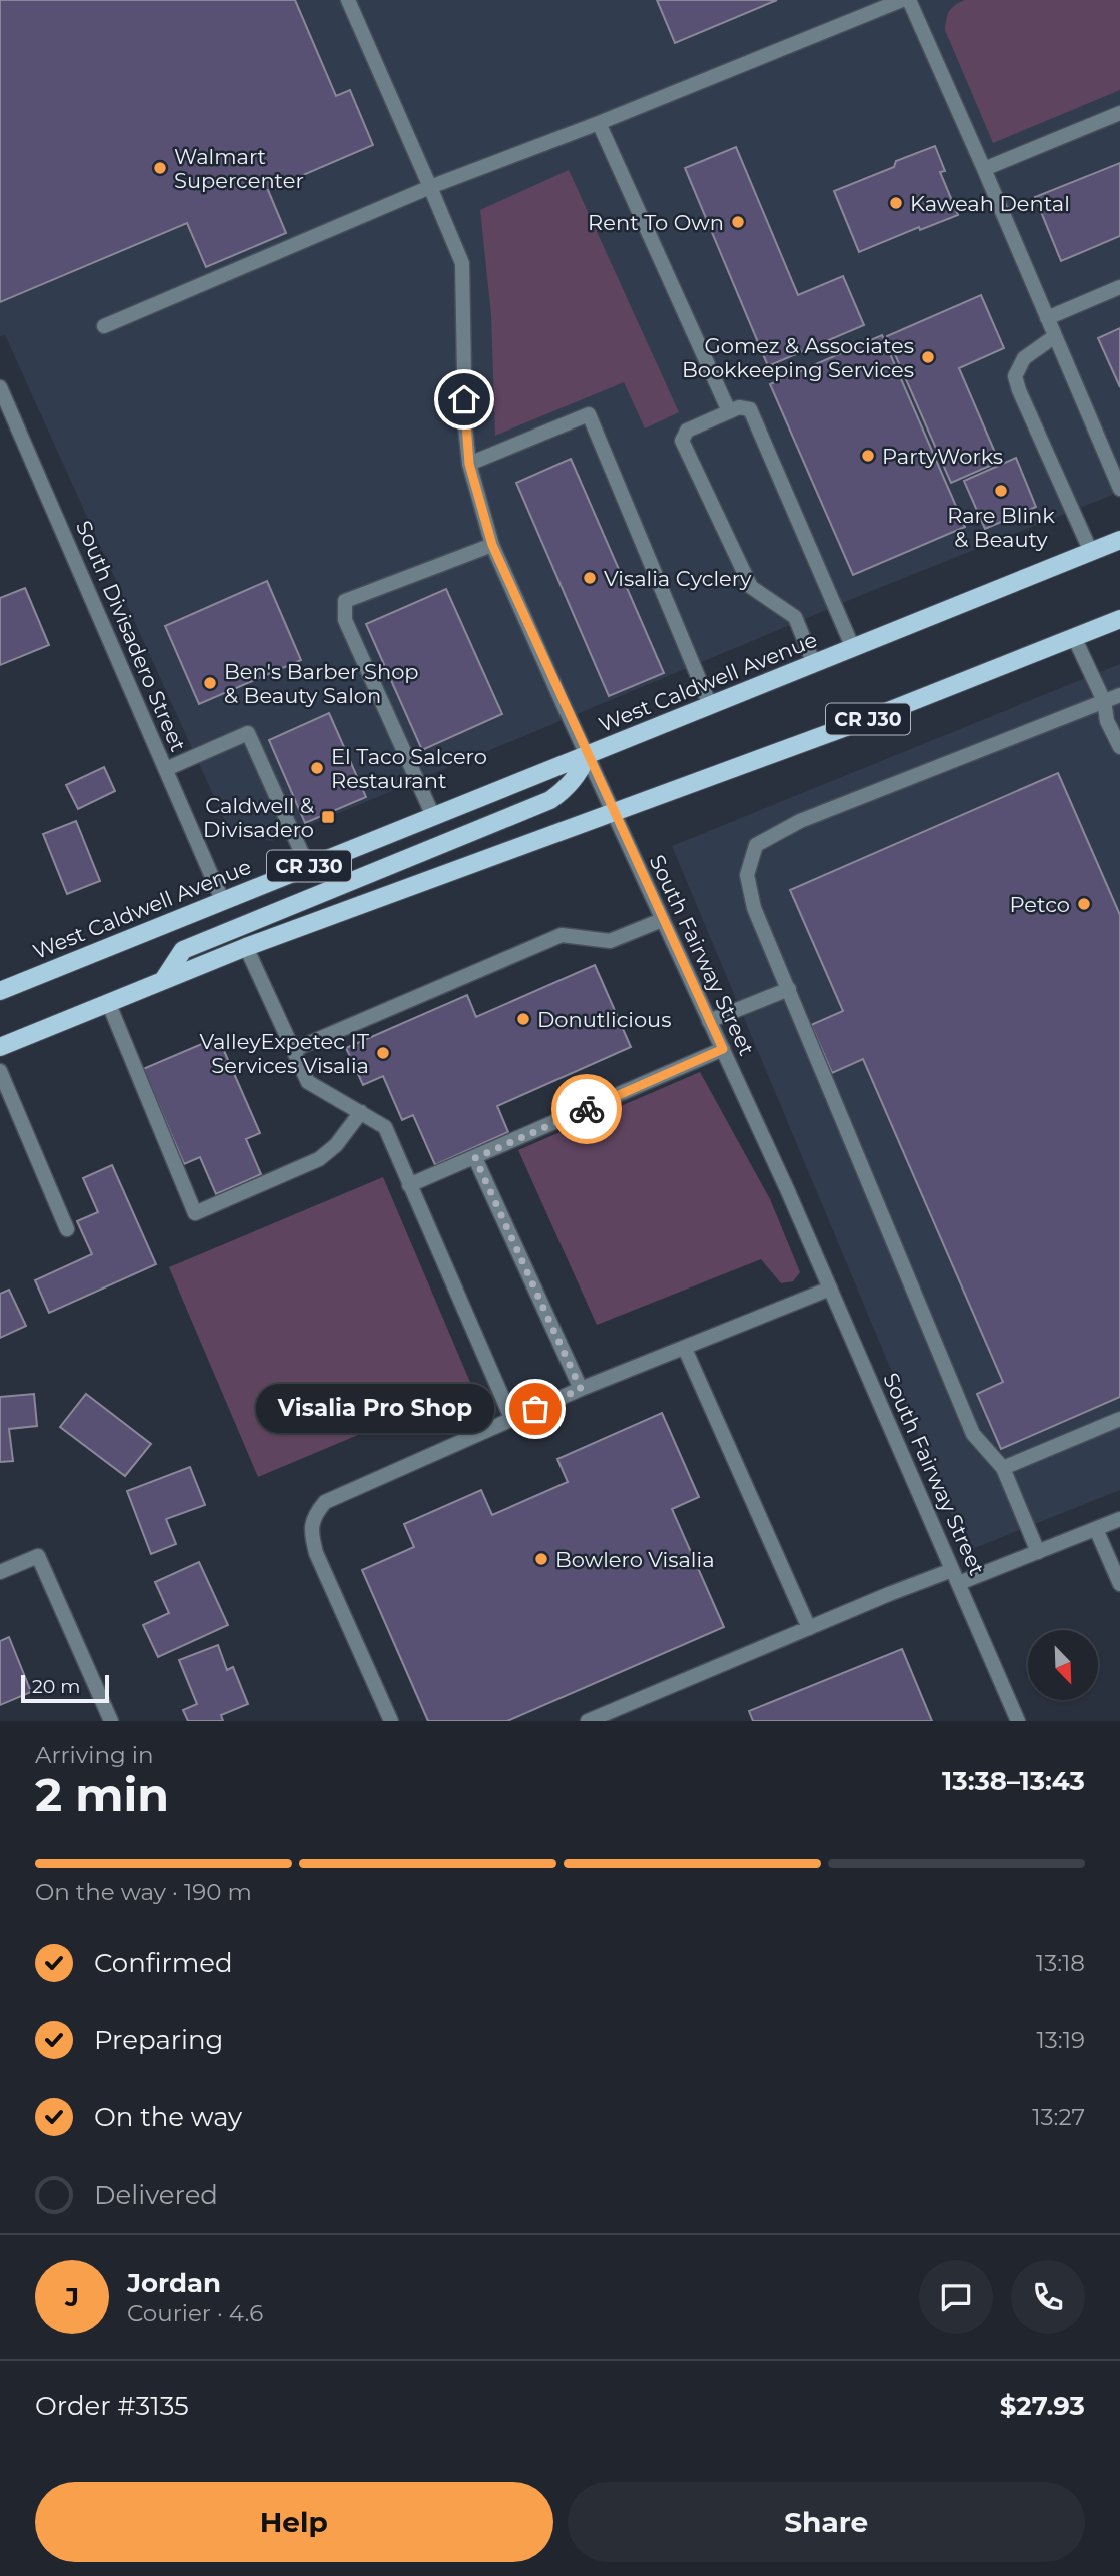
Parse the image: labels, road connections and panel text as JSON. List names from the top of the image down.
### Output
{
  "streets": {
    "main road": ["West Caldwell Avenue", "CR J30"],
    "street": ["South Divisadero Street", "South Fairway Street"]
  },
  "crossings": [
    ["South Divisadero Street", "West Caldwell Avenue"],
    ["West Caldwell Avenue", "South Fairway Street"],
    ["CR J30", "South Fairway Street"]
  ],
  "places": {
    "other": [
      "Walmart Supercenter",
      "Kaweah Dental",
      "Rent To Own",
      "Gomez & Associates Bookkeeping Services",
      "PartyWorks",
      "Rare Blink & Beauty",
      "Visalia Cyclery",
      "Ben's Barber Shop & Beauty Salon",
      "El Taco Salcero Restaurant",
      "Petco",
      "Donutlicious",
      "ValleyExpetec IT Services Visalia",
      "Visalia Pro Shop",
      "Bowlero Visalia"
    ],
    "transit": ["Caldwell & Divisadero"]
  },
  "scale_bar": "20 m",
  "north": "bottom right",
  "page": {
    "bubble": "Visalia Pro Shop",
    "scale": "20 m",
    "heading": ["2 min", "Arriving in", "13:38–13:43"],
    "panel": [
      "Jordan",
      "Courier · 4.6",
      "Order #3135",
      "$27.93"
    ],
    "bar": "On the way · 190 m",
    "list": [
      ["Confirmed", "13:18"],
      ["Preparing", "13:19"],
      ["On the way", "13:27"],
      "Delivered"
    ],
    "round": "J",
    "buttons": ["Help", "Share"]
  }
}
